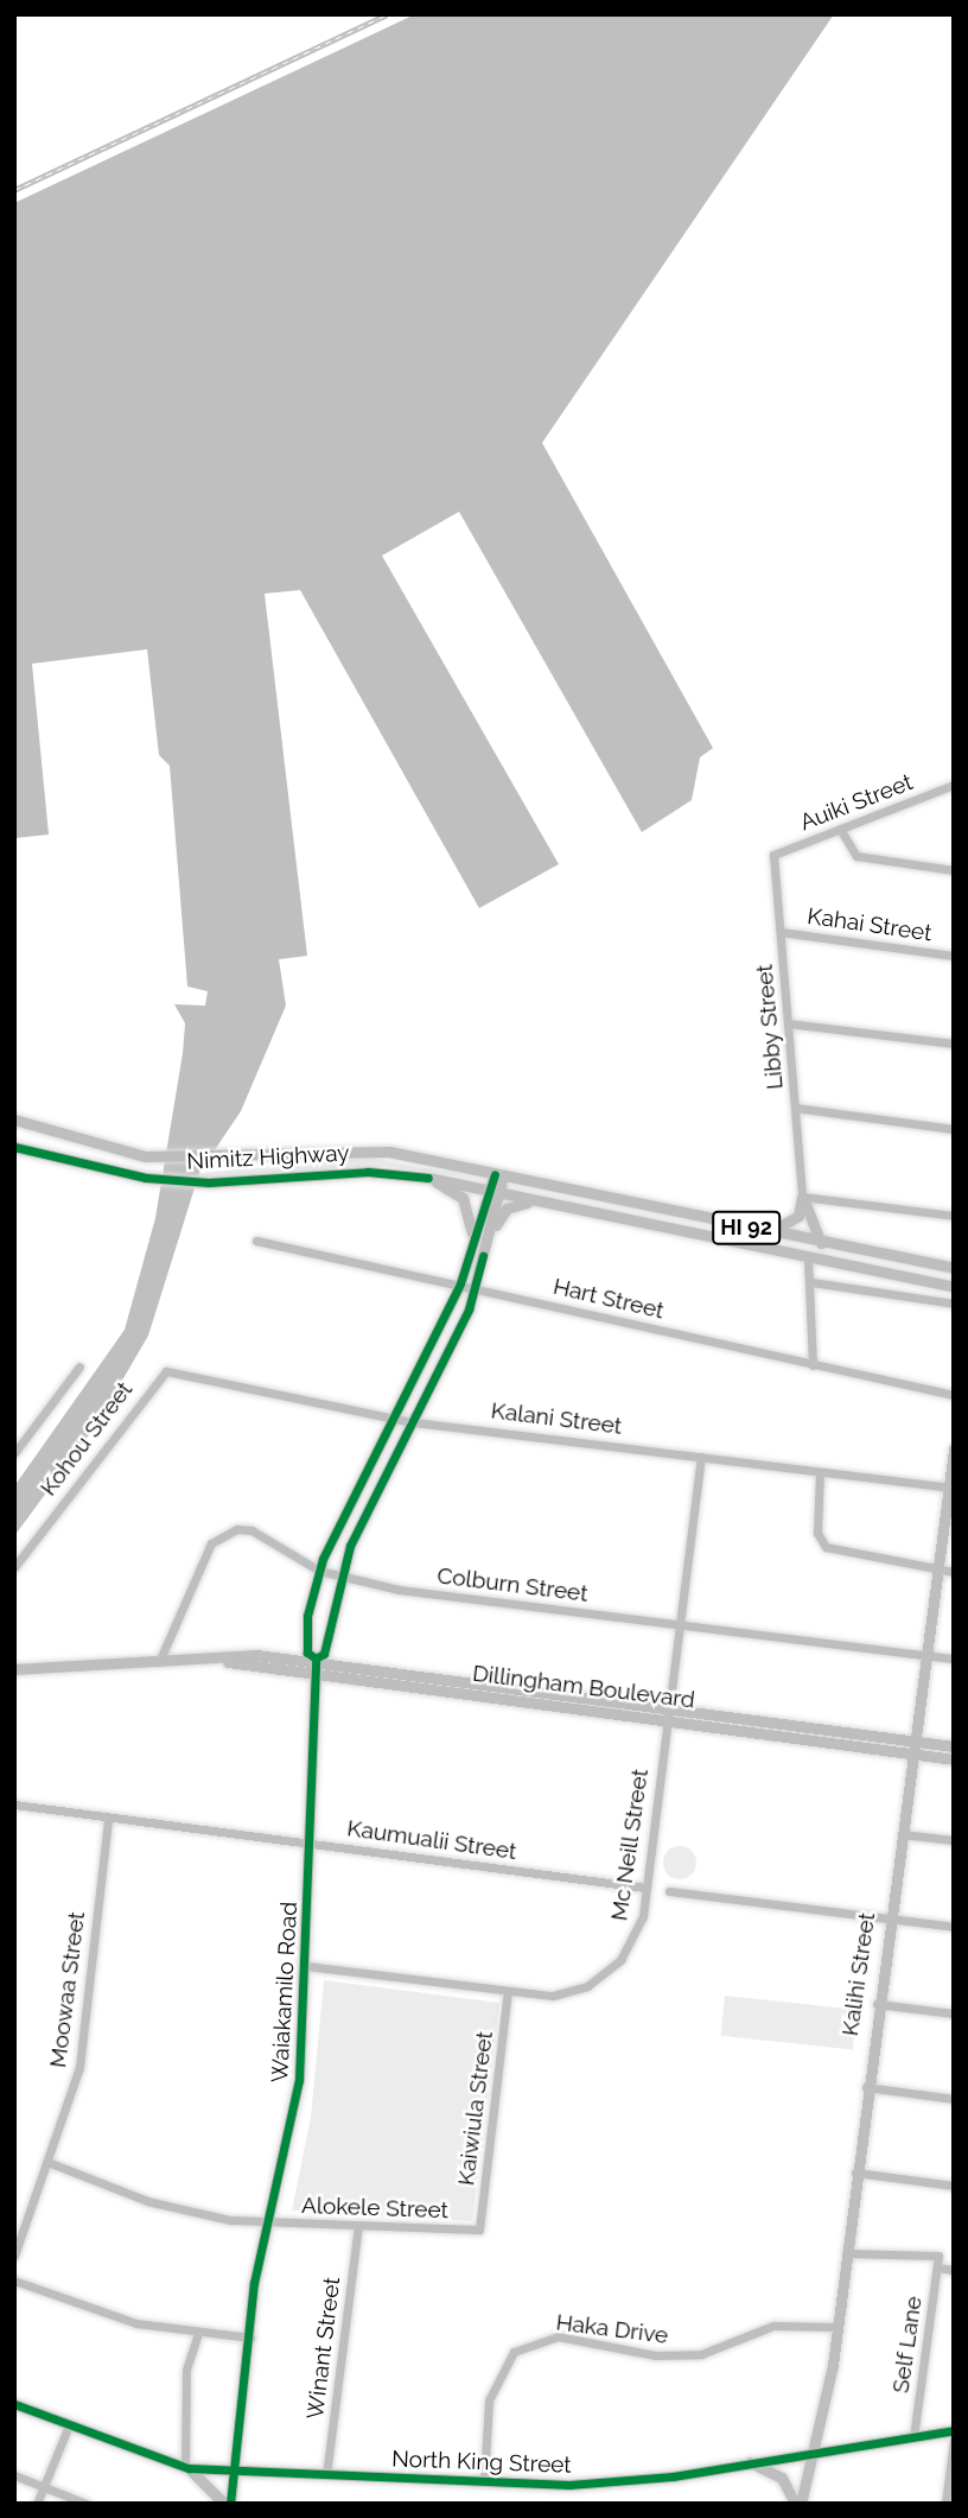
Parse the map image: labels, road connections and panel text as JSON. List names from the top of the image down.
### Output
{
  "streets": {
    "main road": [
      "Nimitz Highway",
      "HI 92",
      "Dillingham Boulevard",
      "Kalihi Street",
      "Waiakamilo Road",
      "North King Street"
    ],
    "street": [
      "Auiki Street",
      "Kahai Street",
      "Libby Street",
      "Hart Street",
      "Kalani Street",
      "Kohou Street",
      "Colburn Street",
      "Kaumualii Street",
      "Mc Neill Street",
      "Moowaa Street",
      "Kaiwiula Street",
      "Alokele Street",
      "Haka Drive",
      "Self Lane",
      "Winant Street"
    ]
  },
  "crossings": [
    ["Auiki Street", "Libby Street"],
    ["Kahai Street", "Libby Street"],
    ["Nimitz Highway", "Waiakamilo Road"],
    ["Hart Street", "Waiakamilo Road"],
    ["Kalani Street", "Kohou Street"],
    ["Kalani Street", "Mc Neill Street"],
    ["Kalani Street", "Kalihi Street"],
    ["Kalani Street", "Waiakamilo Road"],
    ["Colburn Street", "Dillingham Boulevard"],
    ["Colburn Street", "Mc Neill Street"],
    ["Colburn Street", "Kalihi Street"],
    ["Colburn Street", "Waiakamilo Road"],
    ["Dillingham Boulevard", "Mc Neill Street"],
    ["Dillingham Boulevard", "Kalihi Street"],
    ["Dillingham Boulevard", "Waiakamilo Road"],
    ["Kaumualii Street", "Mc Neill Street"],
    ["Kaumualii Street", "Moowaa Street"],
    ["Kaumualii Street", "Waiakamilo Road"],
    ["Mc Neill Street", "Waiakamilo Road"],
    ["Mc Neill Street", "Kaiwiula Street"],
    ["Kalihi Street", "Haka Drive"],
    ["Kalihi Street", "Self Lane"],
    ["Kalihi Street", "North King Street"],
    ["Moowaa Street", "Alokele Street"],
    ["Waiakamilo Road", "Alokele Street"],
    ["Waiakamilo Road", "North King Street"],
    ["Kaiwiula Street", "Alokele Street"],
    ["Alokele Street", "Winant Street"],
    ["Haka Drive", "North King Street"],
    ["Self Lane", "North King Street"],
    ["Winant Street", "North King Street"]
  ]
}
